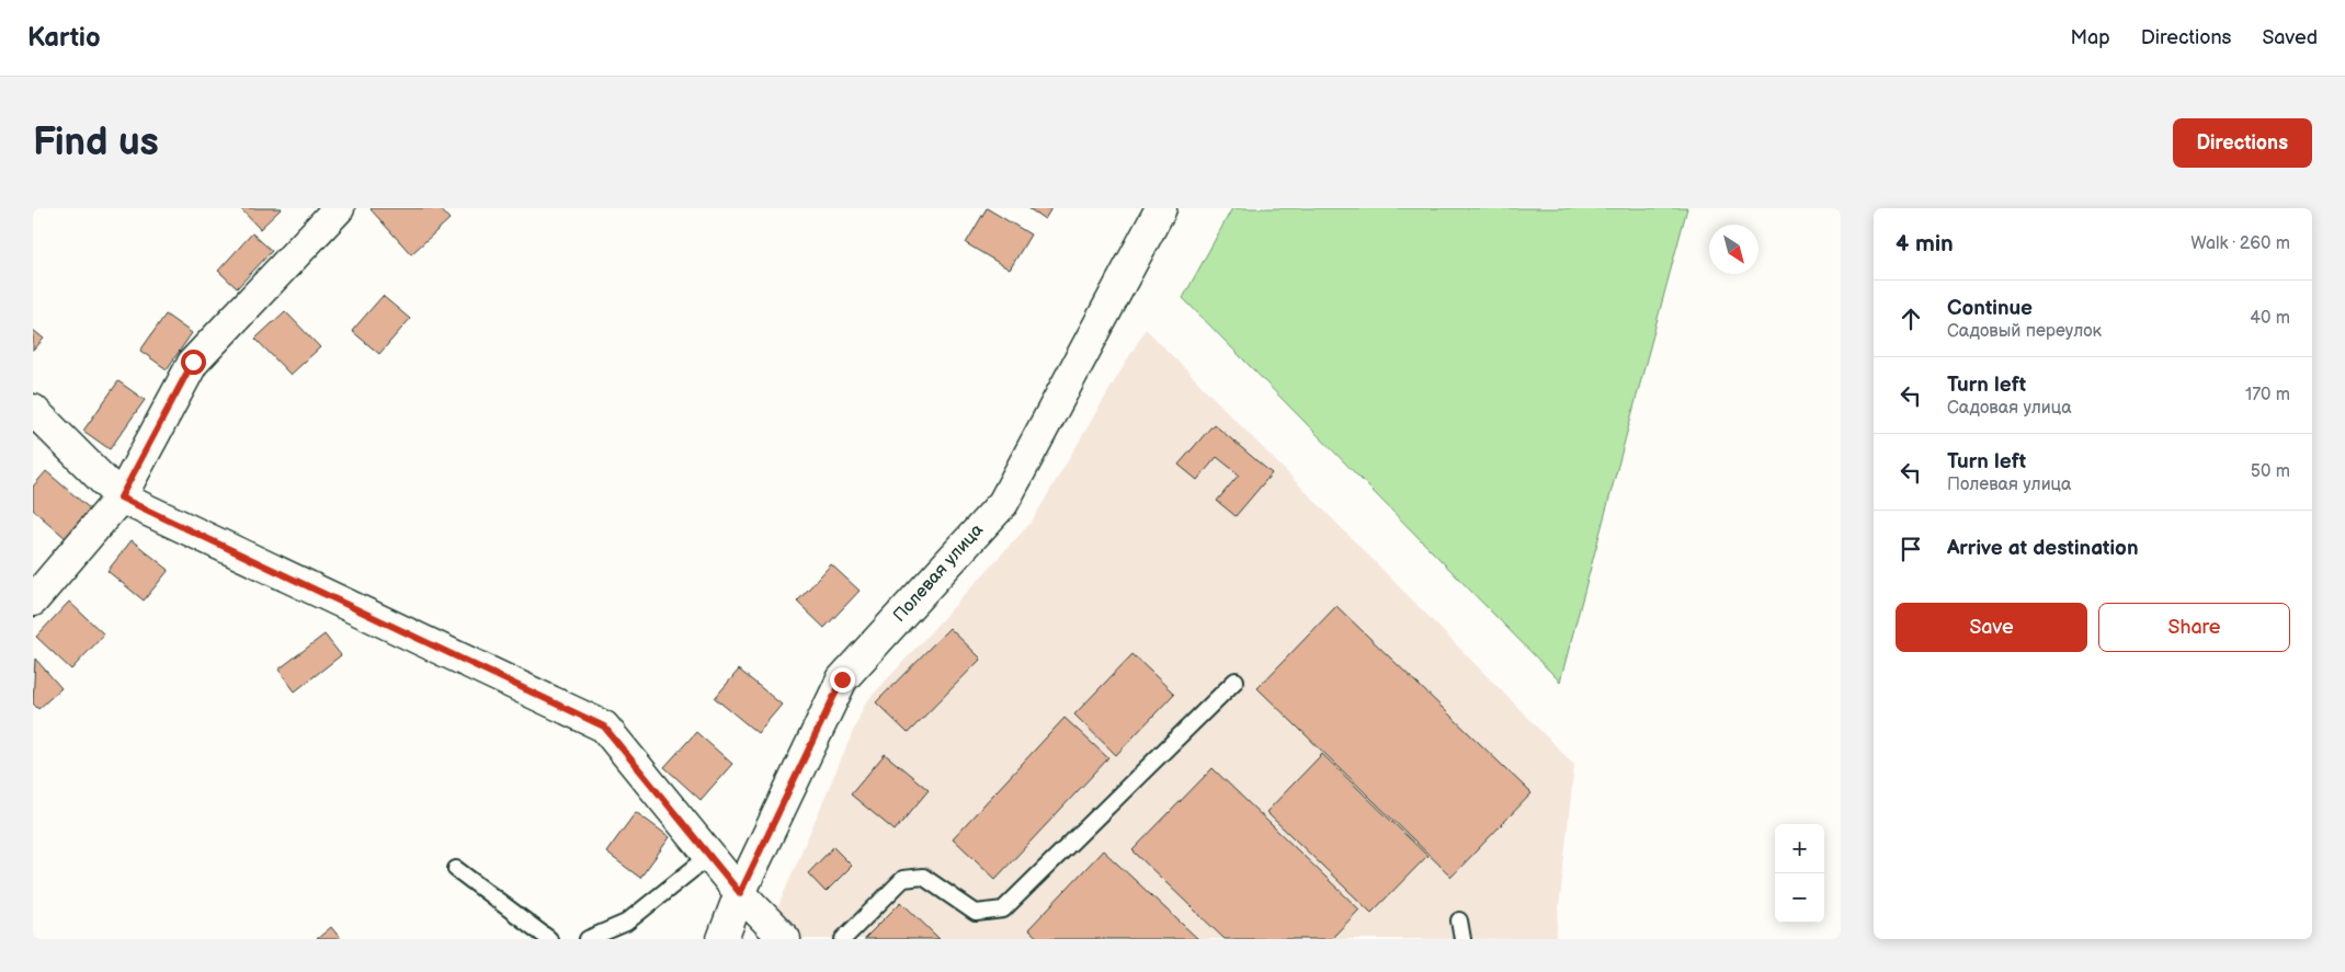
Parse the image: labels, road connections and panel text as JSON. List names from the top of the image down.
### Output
{
  "streets": {
    "street": ["Полевая улица"]
  },
  "north": "bottom right",
  "page": {
    "header": "Kartio",
    "nav": ["Map", "Directions", "Saved"],
    "buttons": [
      "Directions",
      ["Save", "Share"]
    ],
    "title": "Find us",
    "heading": ["4 min", "Walk · 260 m"],
    "list": [
      ["Continue", "Садовый переулок", "40 m"],
      ["Turn left", "Садовая улица", "170 m"],
      ["Turn left", "Полевая улица", "50 m"],
      "Arrive at destination"
    ],
    "map_buttons": ["+", "−"]
  }
}
